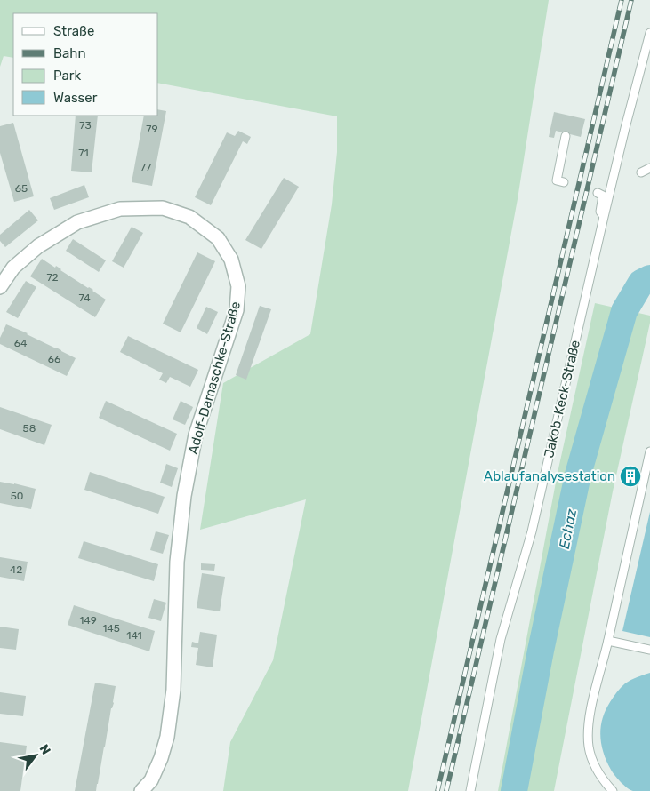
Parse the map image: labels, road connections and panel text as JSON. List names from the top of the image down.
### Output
{
  "streets": {
    "street": ["Adolf-Damaschke-Straße"],
    "lane": ["Jakob-Keck-Straße"]
  },
  "water": ["Echaz"],
  "places": {
    "building": ["Ablaufanalysestation"]
  },
  "house_numbers": [
    "73",
    "79",
    "71",
    "77",
    "65",
    "72",
    "74",
    "64",
    "66",
    "58",
    "50",
    "42",
    "149",
    "145",
    "141"
  ],
  "legend": [
    "Straße",
    "Bahn",
    "Park",
    "Wasser"
  ],
  "north": "top right"
}
